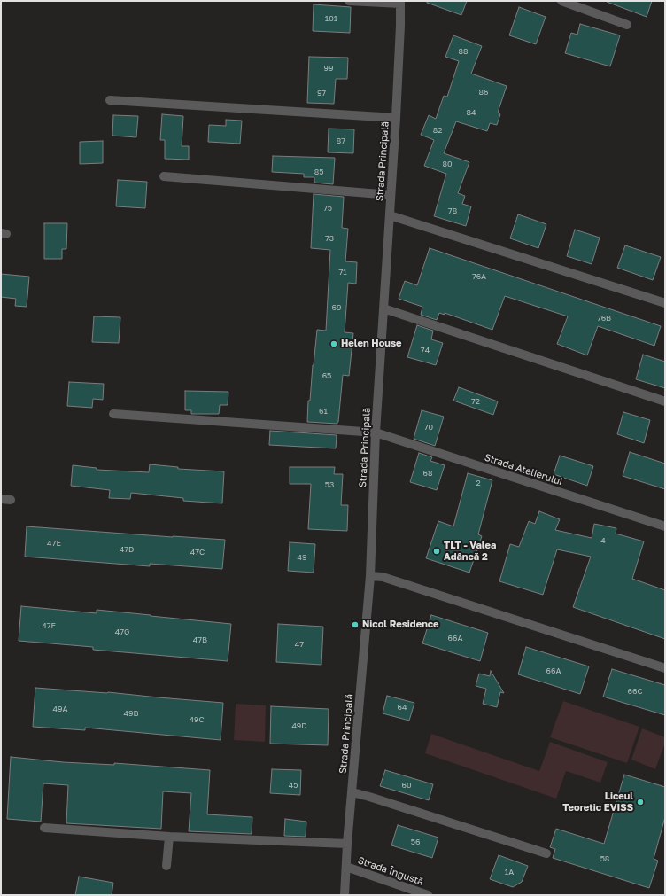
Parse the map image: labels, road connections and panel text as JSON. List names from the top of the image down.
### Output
{
  "streets": {
    "street": ["Strada Principală", "Strada Atelierului", "Strada Îngustă"]
  },
  "crossings": [
    ["Strada Principală", "Strada Atelierului"],
    ["Strada Principală", "Strada Îngustă"]
  ],
  "places": [
    "Helen House",
    "TLT - Valea Adâncă 2",
    "Nicol Residence",
    "Liceul Teoretic EVISS"
  ],
  "house_numbers": [
    "101",
    "88",
    "99",
    "86",
    "97",
    "84",
    "82",
    "87",
    "80",
    "85",
    "75",
    "78",
    "73",
    "71",
    "76A",
    "69",
    "76B",
    "74",
    "65",
    "72",
    "61",
    "70",
    "68",
    "2",
    "53",
    "4",
    "47E",
    "47D",
    "47C",
    "49",
    "47F",
    "47G",
    "66A",
    "47B",
    "47",
    "66A",
    "66C",
    "64",
    "49A",
    "49B",
    "49C",
    "49D",
    "45",
    "60",
    "56",
    "58",
    "1A"
  ]
}
